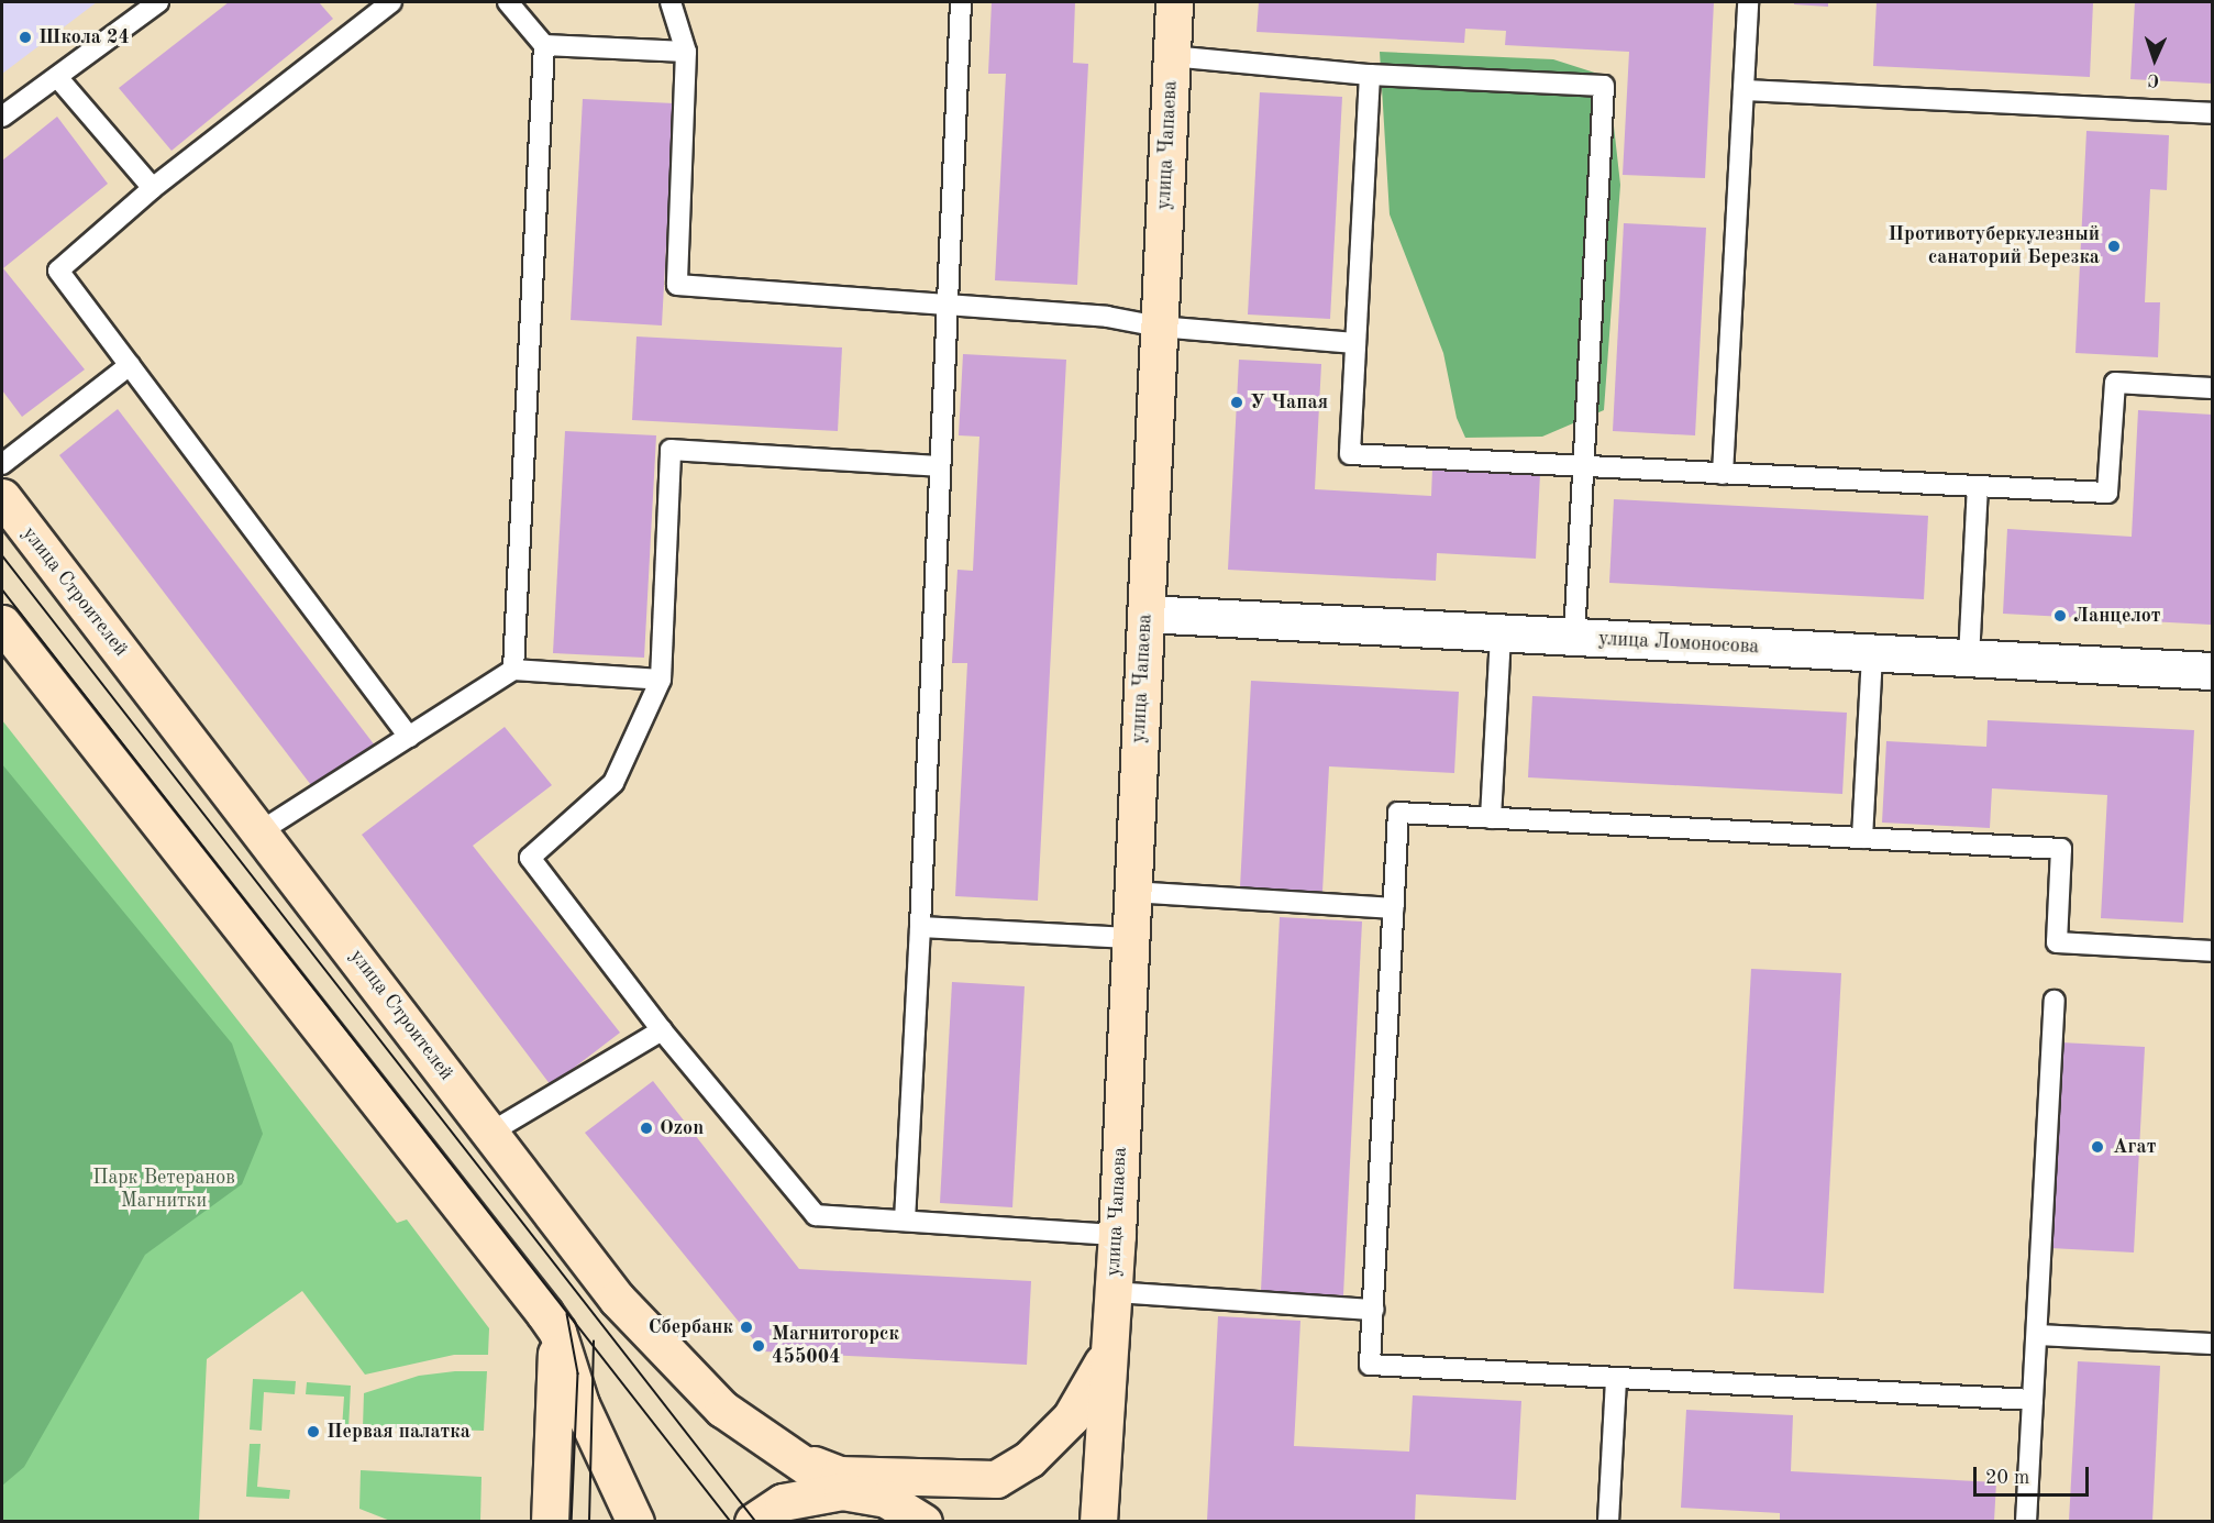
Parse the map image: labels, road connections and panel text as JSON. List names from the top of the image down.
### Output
{
  "streets": {
    "street": ["улица Чапаева", "улица Строителей", "улица Ломоносова"]
  },
  "crossings": [
    ["улица Чапаева", "улица Ломоносова"]
  ],
  "parks": ["Парк Ветеранов Магнитки"],
  "places": [
    "Школа 24",
    "Противотуберкулезный санаторий Березка",
    "У Чапая",
    "Ланцелот",
    "Ozon",
    "Агат",
    "Сбербанк",
    "Магнитогорск 455004",
    "Первая палатка"
  ],
  "scale_bar": "20 m",
  "north": "bottom"
}
